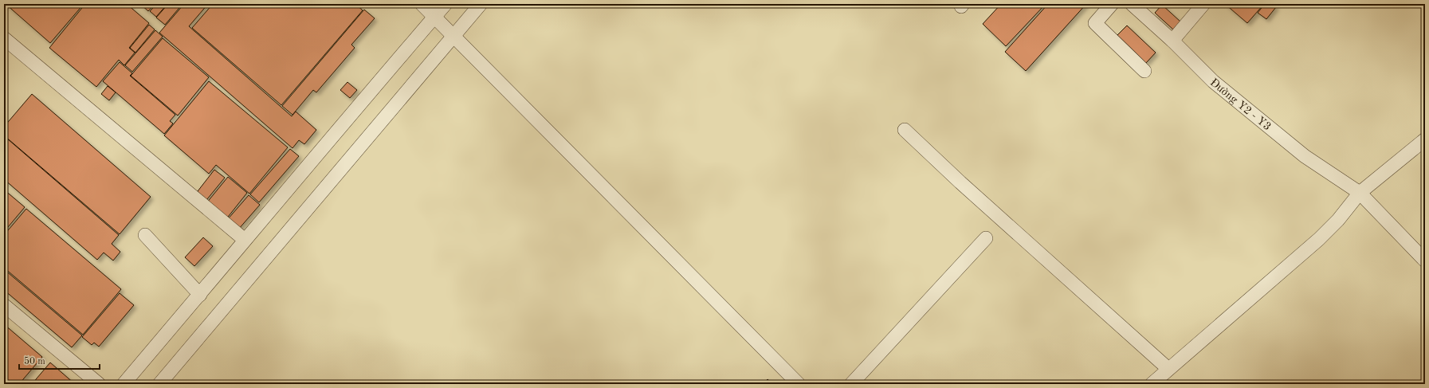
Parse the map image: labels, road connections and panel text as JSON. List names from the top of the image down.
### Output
{
  "streets": {
    "street": ["Đường Y2 - Y3"]
  },
  "scale_bar": "50 m"
}
